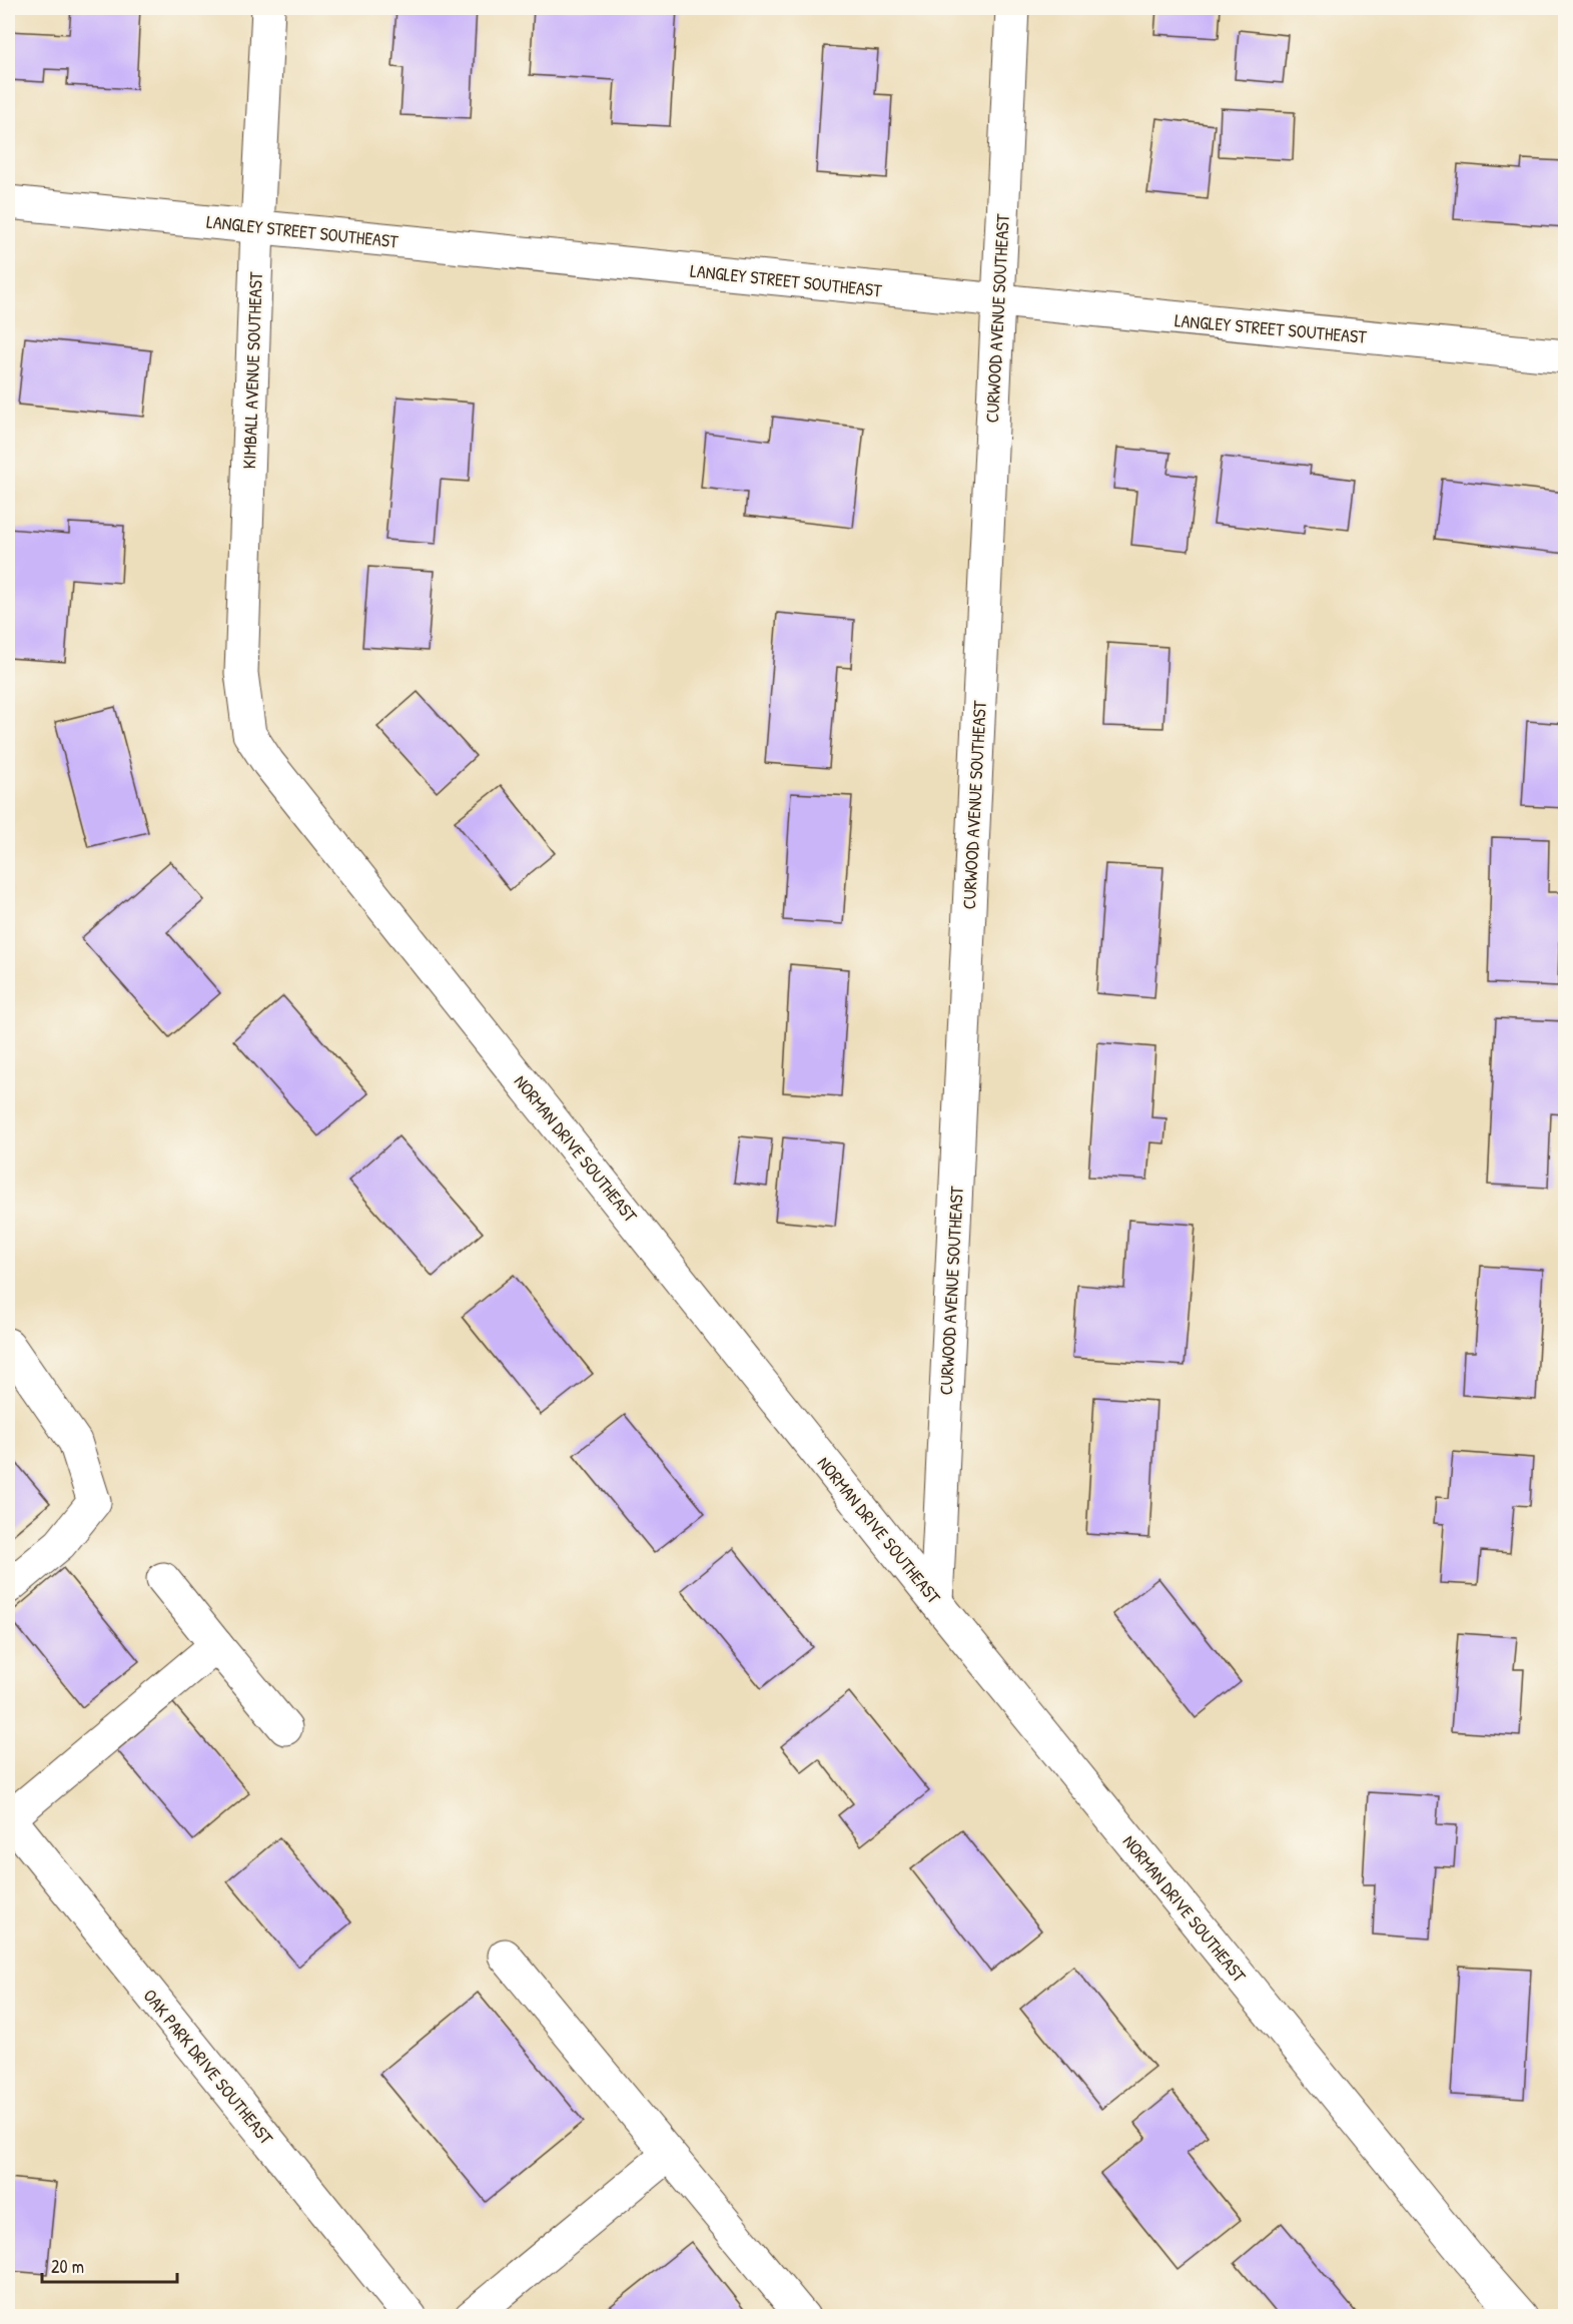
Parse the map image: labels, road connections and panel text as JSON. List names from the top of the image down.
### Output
{
  "streets": {
    "street": [
      "LANGLEY STREET SOUTHEAST",
      "CURWOOD AVENUE SOUTHEAST",
      "KIMBALL AVENUE SOUTHEAST",
      "NORMAN DRIVE SOUTHEAST",
      "OAK PARK DRIVE SOUTHEAST"
    ]
  },
  "crossings": [
    ["LANGLEY STREET SOUTHEAST", "CURWOOD AVENUE SOUTHEAST"],
    ["LANGLEY STREET SOUTHEAST", "KIMBALL AVENUE SOUTHEAST"],
    ["CURWOOD AVENUE SOUTHEAST", "NORMAN DRIVE SOUTHEAST"],
    ["KIMBALL AVENUE SOUTHEAST", "NORMAN DRIVE SOUTHEAST"]
  ],
  "scale_bar": "20 m"
}
